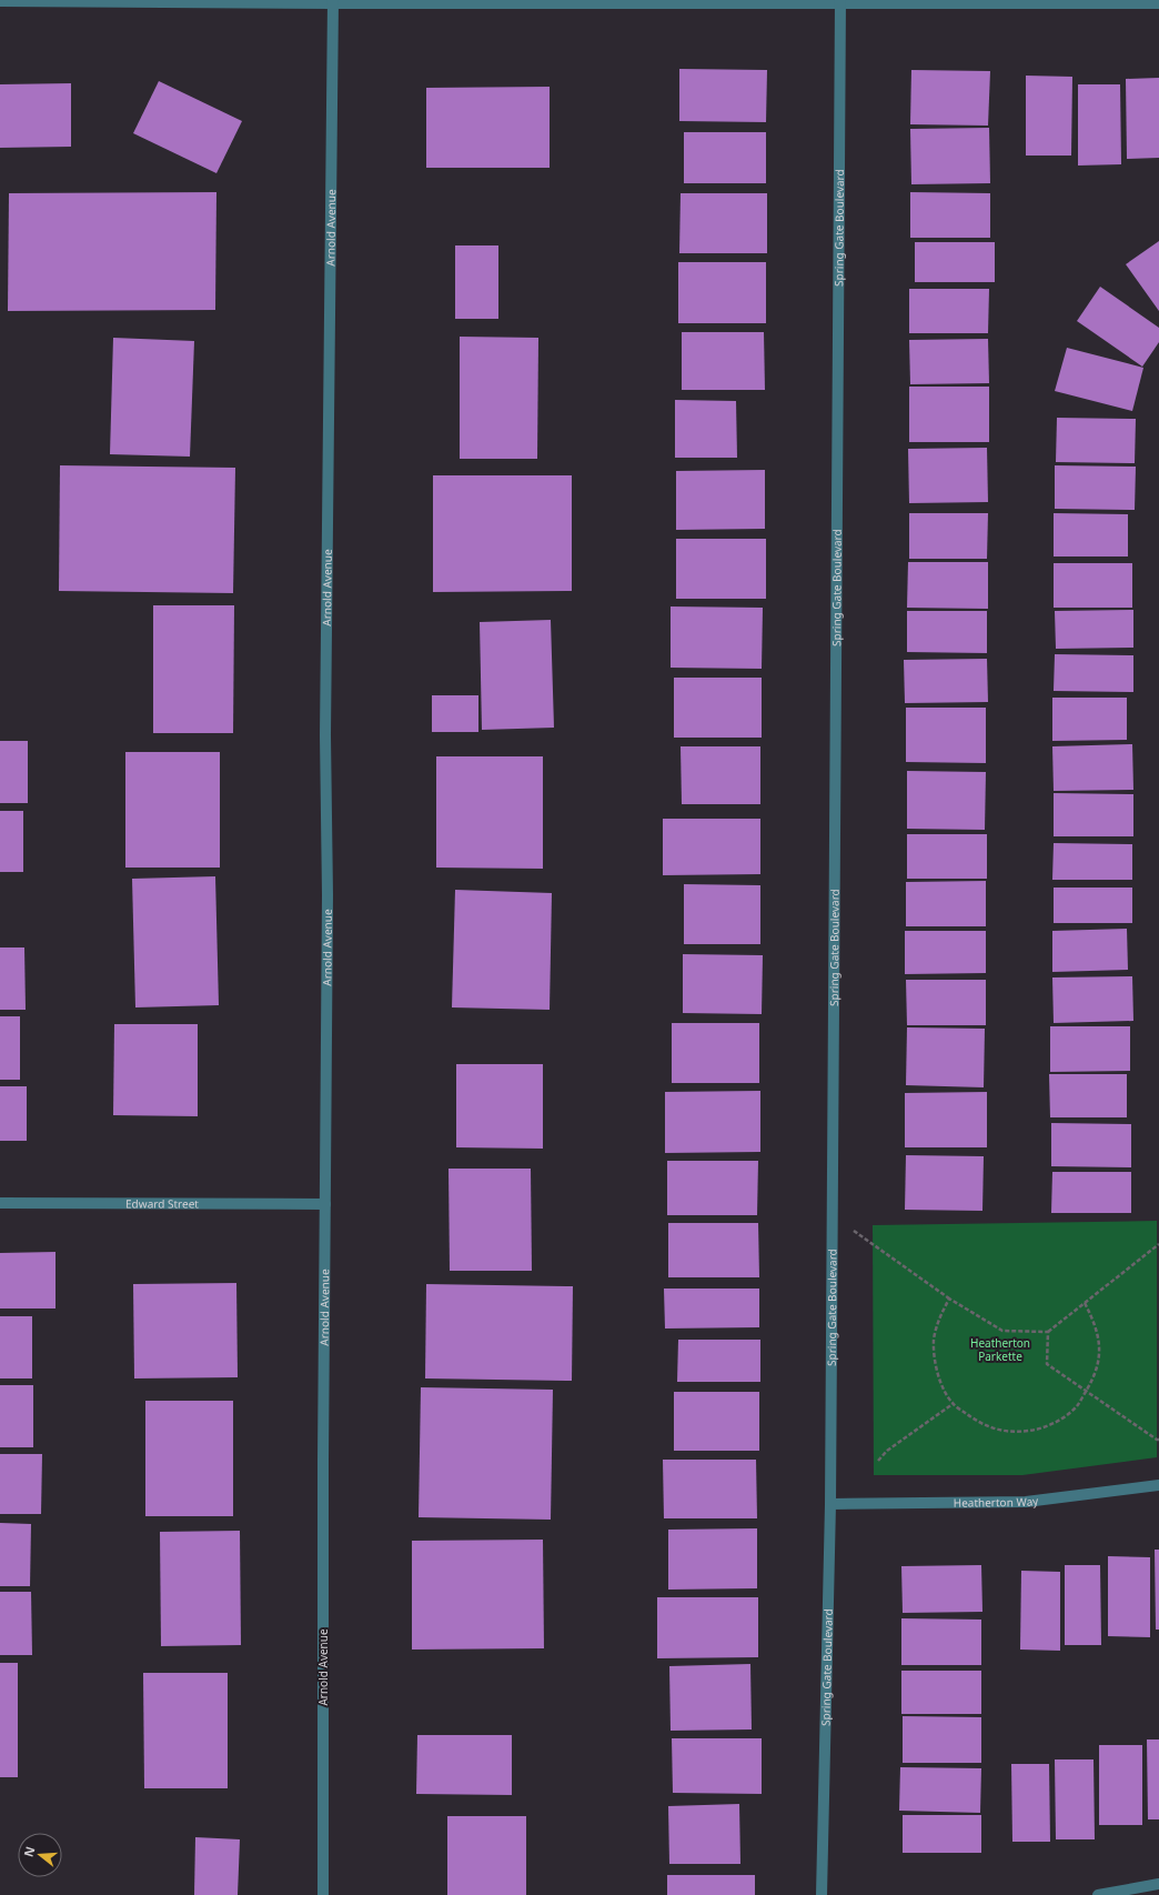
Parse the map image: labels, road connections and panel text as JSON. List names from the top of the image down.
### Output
{
  "streets": {
    "street": [
      "Arnold Avenue",
      "Spring Gate Boulevard",
      "Edward Street",
      "Heatherton Way"
    ]
  },
  "crossings": [
    ["Arnold Avenue", "Edward Street"],
    ["Spring Gate Boulevard", "Heatherton Way"]
  ],
  "parks": ["Heatherton Parkette"],
  "north": "left"
}
